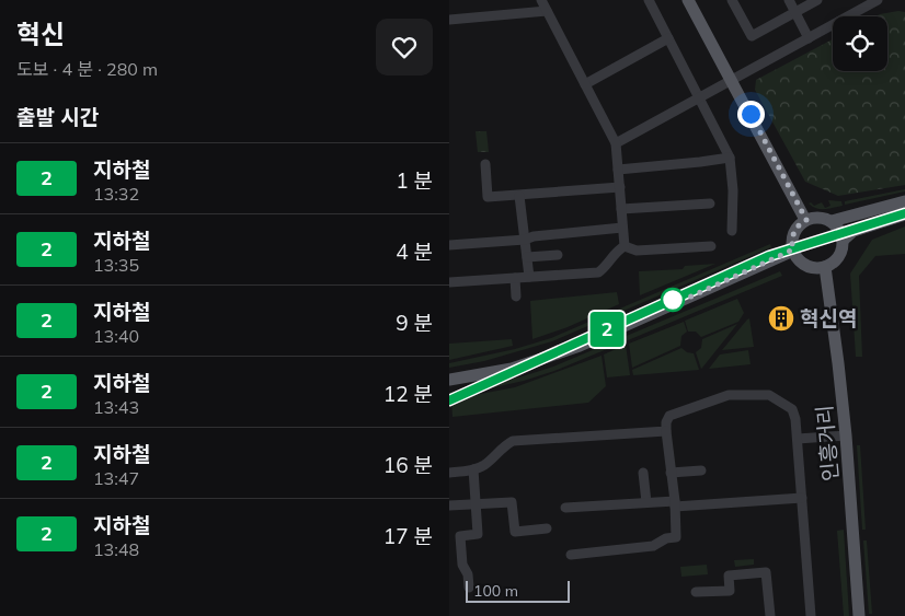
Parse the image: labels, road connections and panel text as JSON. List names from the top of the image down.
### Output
{
  "streets": {
    "main road": ["인흥거리"]
  },
  "places": {
    "building": ["혁신역"]
  },
  "lines": ["metro line 2"],
  "scale_bar": "100 m",
  "page": {
    "heading": [
      ["혁신", "도보 · 4 분 · 280 m"],
      "출발 시간"
    ],
    "on_map": "2",
    "list": [
      {
        "mark": "2",
        "name": "지하철",
        "note": "13:32",
        "value": "1 분"
      },
      {
        "mark": "2",
        "name": "지하철",
        "note": "13:35",
        "value": "4 분"
      },
      {
        "mark": "2",
        "name": "지하철",
        "note": "13:40",
        "value": "9 분"
      },
      {
        "mark": "2",
        "name": "지하철",
        "note": "13:43",
        "value": "12 분"
      },
      {
        "mark": "2",
        "name": "지하철",
        "note": "13:47",
        "value": "16 분"
      },
      {
        "mark": "2",
        "name": "지하철",
        "note": "13:48",
        "value": "17 분"
      }
    ],
    "scale": "100 m"
  }
}
